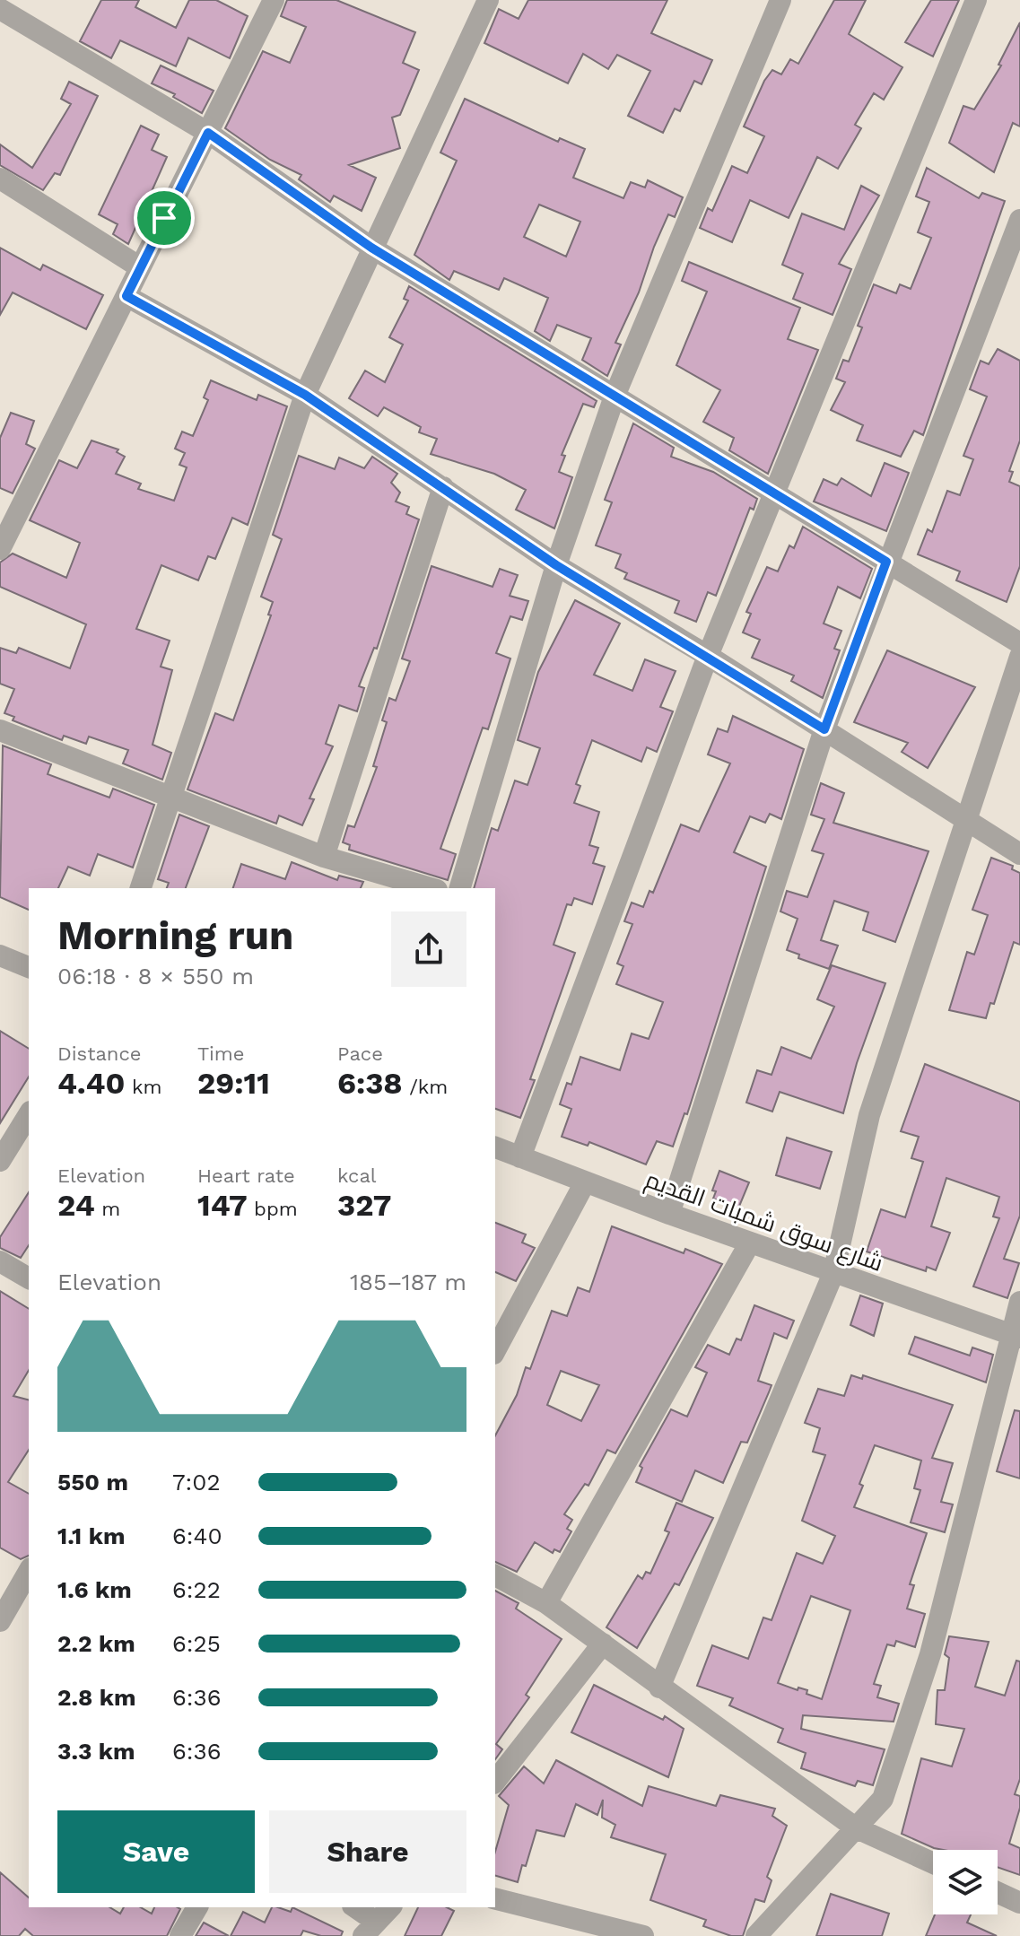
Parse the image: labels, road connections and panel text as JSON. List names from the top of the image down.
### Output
{
  "streets": {
    "street": ["شارع سوق شمبات القديم"]
  },
  "page": {
    "heading": ["Morning run", "06:18 · 8 × 550 m"],
    "stats": [
      ["Distance", "4.40 km"],
      ["Time", "29:11"],
      ["Pace", "6:38 /km"],
      ["Elevation", "24 m"],
      ["Heart rate", "147 bpm"],
      ["kcal", "327"]
    ],
    "chart": ["Elevation", "185–187 m"],
    "list": [
      {
        "name": "550 m",
        "note": "7:02"
      },
      {
        "name": "1.1 km",
        "note": "6:40"
      },
      {
        "name": "1.6 km",
        "note": "6:22"
      },
      {
        "name": "2.2 km",
        "note": "6:25"
      },
      {
        "name": "2.8 km",
        "note": "6:36"
      },
      {
        "name": "3.3 km",
        "note": "6:36"
      }
    ],
    "buttons": ["Save", "Share"]
  }
}
